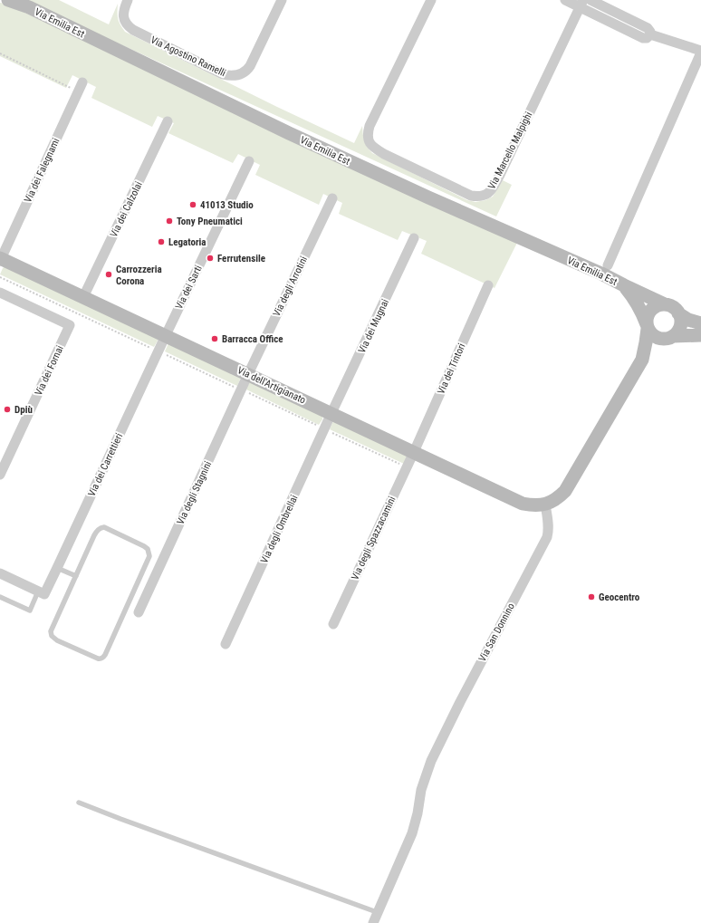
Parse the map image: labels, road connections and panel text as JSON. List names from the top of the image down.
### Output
{
  "streets": {
    "main road": ["Via Emilia Est", "Via dell'Artigianato"],
    "street": [
      "Via Agostino Ramelli",
      "Via Marcello Malpighi",
      "Via dei Falegnami",
      "Via dei Calzolai",
      "Via degli Arrotini",
      "Via dei Sarti",
      "Via dei Mugnai",
      "Via dei Tintori",
      "Via dei Fornai",
      "Via dei Carrettieri",
      "Via degli Stagnini",
      "Via degli Ombrellai",
      "Via degli Spazzacamini",
      "Via San Donnino"
    ]
  },
  "crossings": [
    ["Via dei Falegnami", "Via dell'Artigianato"],
    ["Via dei Calzolai", "Via dell'Artigianato"],
    ["Via degli Arrotini", "Via dell'Artigianato"],
    ["Via degli Arrotini", "Via degli Stagnini"],
    ["Via dei Sarti", "Via dell'Artigianato"],
    ["Via dei Sarti", "Via dei Carrettieri"],
    ["Via dei Mugnai", "Via dell'Artigianato"],
    ["Via dei Mugnai", "Via degli Ombrellai"],
    ["Via dei Tintori", "Via dell'Artigianato"],
    ["Via dei Tintori", "Via degli Spazzacamini"],
    ["Via dell'Artigianato", "Via dei Carrettieri"],
    ["Via dell'Artigianato", "Via degli Stagnini"],
    ["Via dell'Artigianato", "Via degli Ombrellai"],
    ["Via dell'Artigianato", "Via degli Spazzacamini"],
    ["Via dell'Artigianato", "Via San Donnino"]
  ],
  "places": [
    "41013 Studio",
    "Tony Pneumatici",
    "Legatoria",
    "Ferrutensile",
    "Carrozzeria Corona",
    "Barracca Office",
    "Dpiù",
    "Geocentro"
  ]
}
